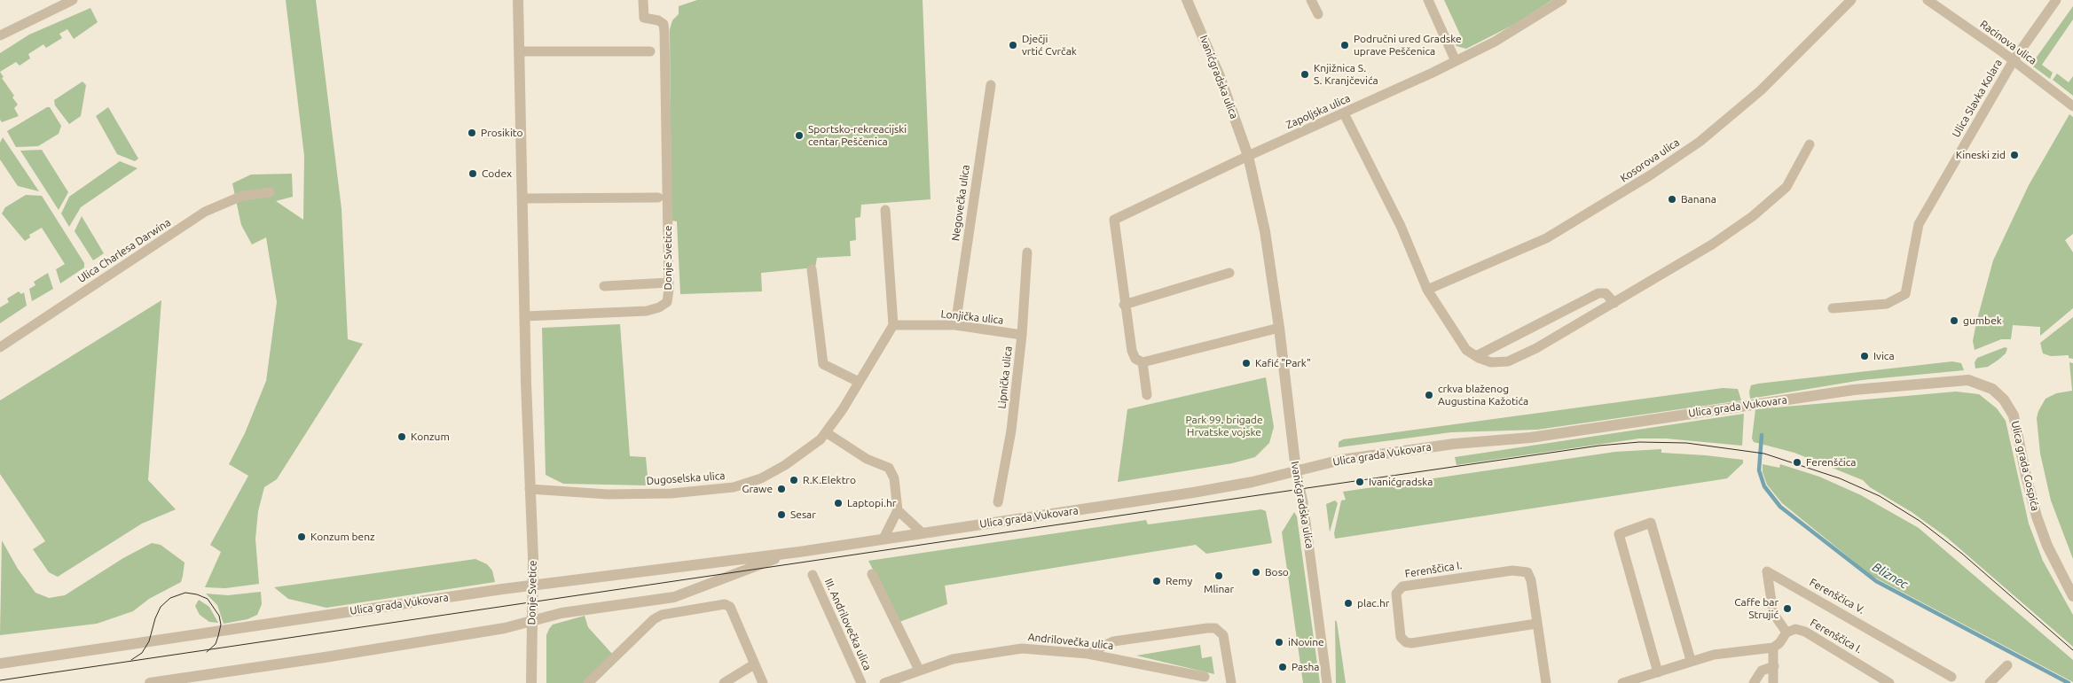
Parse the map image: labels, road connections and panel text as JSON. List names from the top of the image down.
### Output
{
  "streets": {
    "street": [
      "Racinova ulica",
      "Ivanićgradska ulica",
      "Ulica Slavka Kolara",
      "Zapoljska ulica",
      "Kosorova ulica",
      "Negovečka ulica",
      "Ulica Charlesa Darwina",
      "Donje Svetice",
      "Lonjička ulica",
      "Lipnička ulica",
      "Ulica grada Vukovara",
      "Ulica grada Gospića",
      "Dugoselska ulica",
      "Ferenščica I.",
      "Ferenščica V.",
      "III. Andrilovečka ulica",
      "Andrilovečka ulica"
    ]
  },
  "crossings": [
    ["Racinova ulica", "Ulica Slavka Kolara"],
    ["Ivanićgradska ulica", "Zapoljska ulica"],
    ["Ivanićgradska ulica", "Ulica grada Vukovara"],
    ["Negovečka ulica", "Lonjička ulica"],
    ["Donje Svetice", "Ulica grada Vukovara"],
    ["Donje Svetice", "Dugoselska ulica"],
    ["Lonjička ulica", "Lipnička ulica"],
    ["Lonjička ulica", "Dugoselska ulica"],
    ["Ulica grada Vukovara", "Ulica grada Gospića"],
    ["Ferenščica I.", "Ferenščica V."]
  ],
  "water": ["Bliznec"],
  "parks": ["Park 99. brigade Hrvatske vojske"],
  "places": [
    "Dječji vrtić Cvrčak",
    "Područni ured Gradske uprave Peščenica",
    "Knjižnica S. S. Kranjčevića",
    "Prosikito",
    "Sportsko-rekreacijski centar Peščenica",
    "Kineski zid",
    "Codex",
    "Banana",
    "gumbek",
    "Ivica",
    "Kafić \"Park\"",
    "crkva blaženog Augustina Kažotića",
    "Konzum",
    "Ferenščica",
    "R.K.Elektro",
    "Ivanićgradska",
    "Grawe",
    "Laptopi.hr",
    "Sesar",
    "Konzum benz",
    "Boso",
    "Mlinar",
    "Remy",
    "plac.hr",
    "Caffe bar Strujić",
    "iNovine",
    "Pasha"
  ]
}
